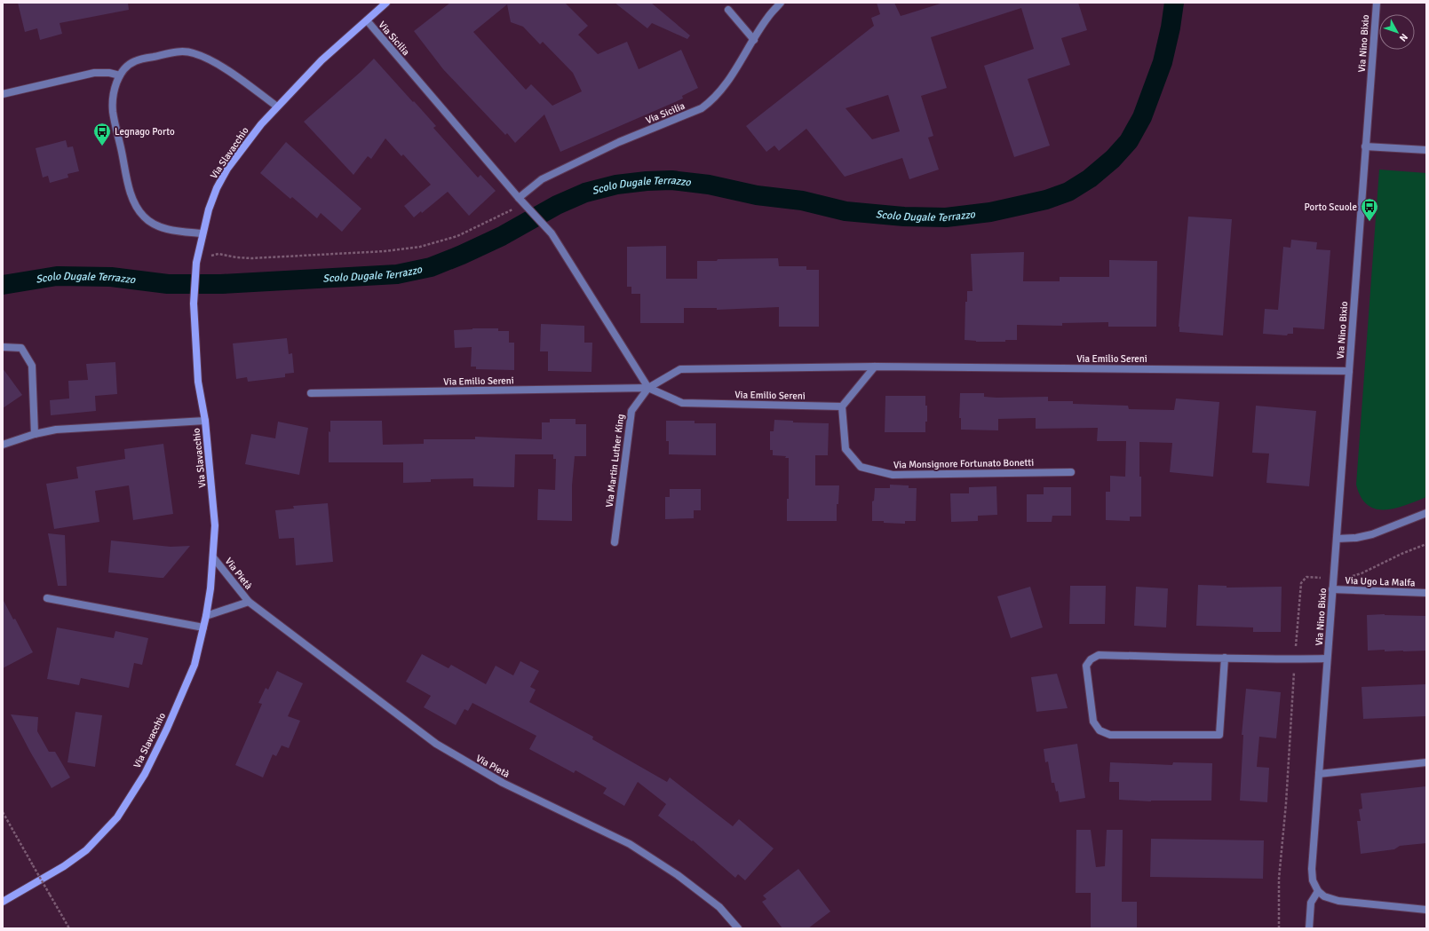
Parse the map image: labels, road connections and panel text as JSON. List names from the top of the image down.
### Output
{
  "streets": {
    "street": [
      "Via Sicilia",
      "Via Nino Bixio",
      "Via Slavacchio",
      "Via Emilio Sereni",
      "Via Martin Luther King",
      "Via Monsignore Fortunato Bonetti",
      "Via Pietà",
      "Via Ugo La Malfa"
    ]
  },
  "crossings": [
    ["Via Sicilia", "Via Slavacchio"],
    ["Via Sicilia", "Via Emilio Sereni"],
    ["Via Sicilia", "Via Martin Luther King"],
    ["Via Nino Bixio", "Via Emilio Sereni"],
    ["Via Nino Bixio", "Via Ugo La Malfa"],
    ["Via Slavacchio", "Via Pietà"],
    ["Via Emilio Sereni", "Via Martin Luther King"],
    ["Via Emilio Sereni", "Via Monsignore Fortunato Bonetti"]
  ],
  "water": ["Scolo Dugale Terrazzo"],
  "places": {
    "bus stop": ["Legnago Porto", "Porto Scuole"]
  },
  "north": "bottom right"
}
